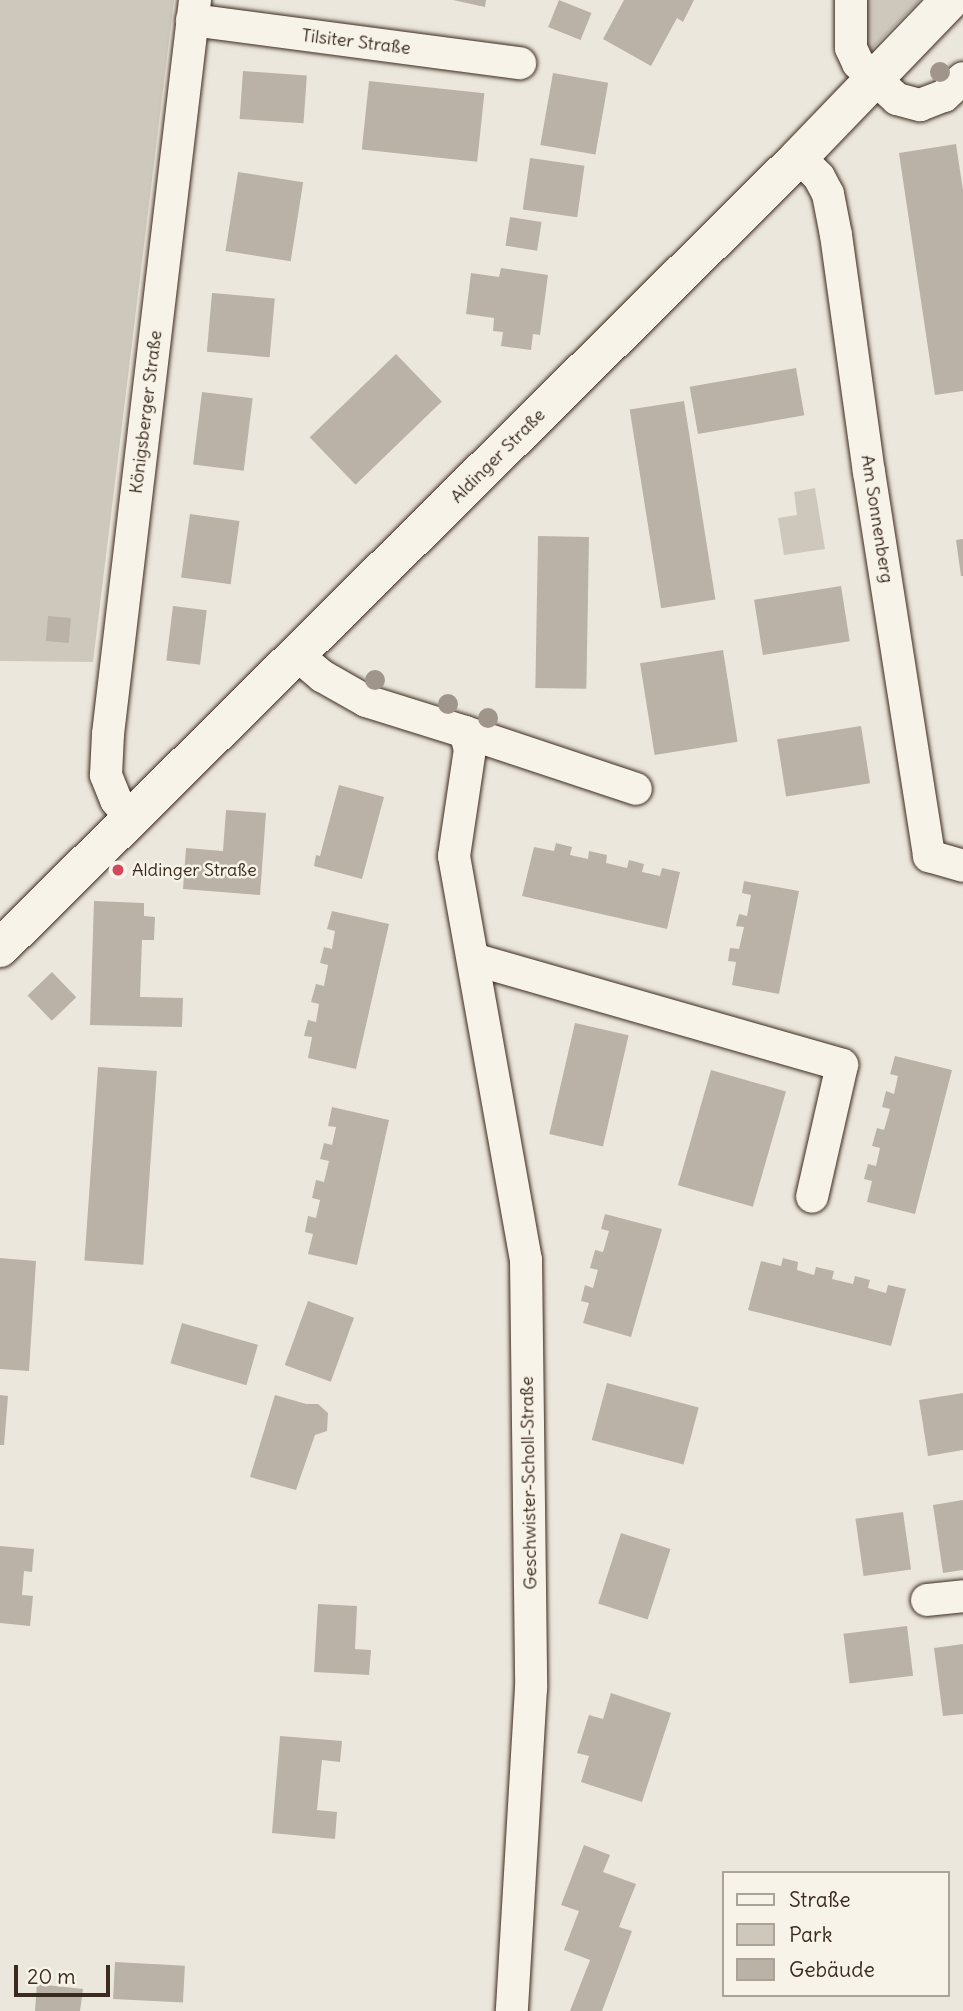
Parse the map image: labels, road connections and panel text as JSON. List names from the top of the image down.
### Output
{
  "streets": {
    "main road": ["Aldinger Straße"],
    "street": [
      "Tilsiter Straße",
      "Königsberger Straße",
      "Am Sonnenberg",
      "Geschwister-Scholl-Straße"
    ]
  },
  "crossings": [
    ["Tilsiter Straße", "Königsberger Straße"],
    ["Königsberger Straße", "Aldinger Straße"],
    ["Aldinger Straße", "Am Sonnenberg"]
  ],
  "places": ["Aldinger Straße"],
  "legend": ["Straße", "Park", "Gebäude"],
  "scale_bar": "20 m"
}
